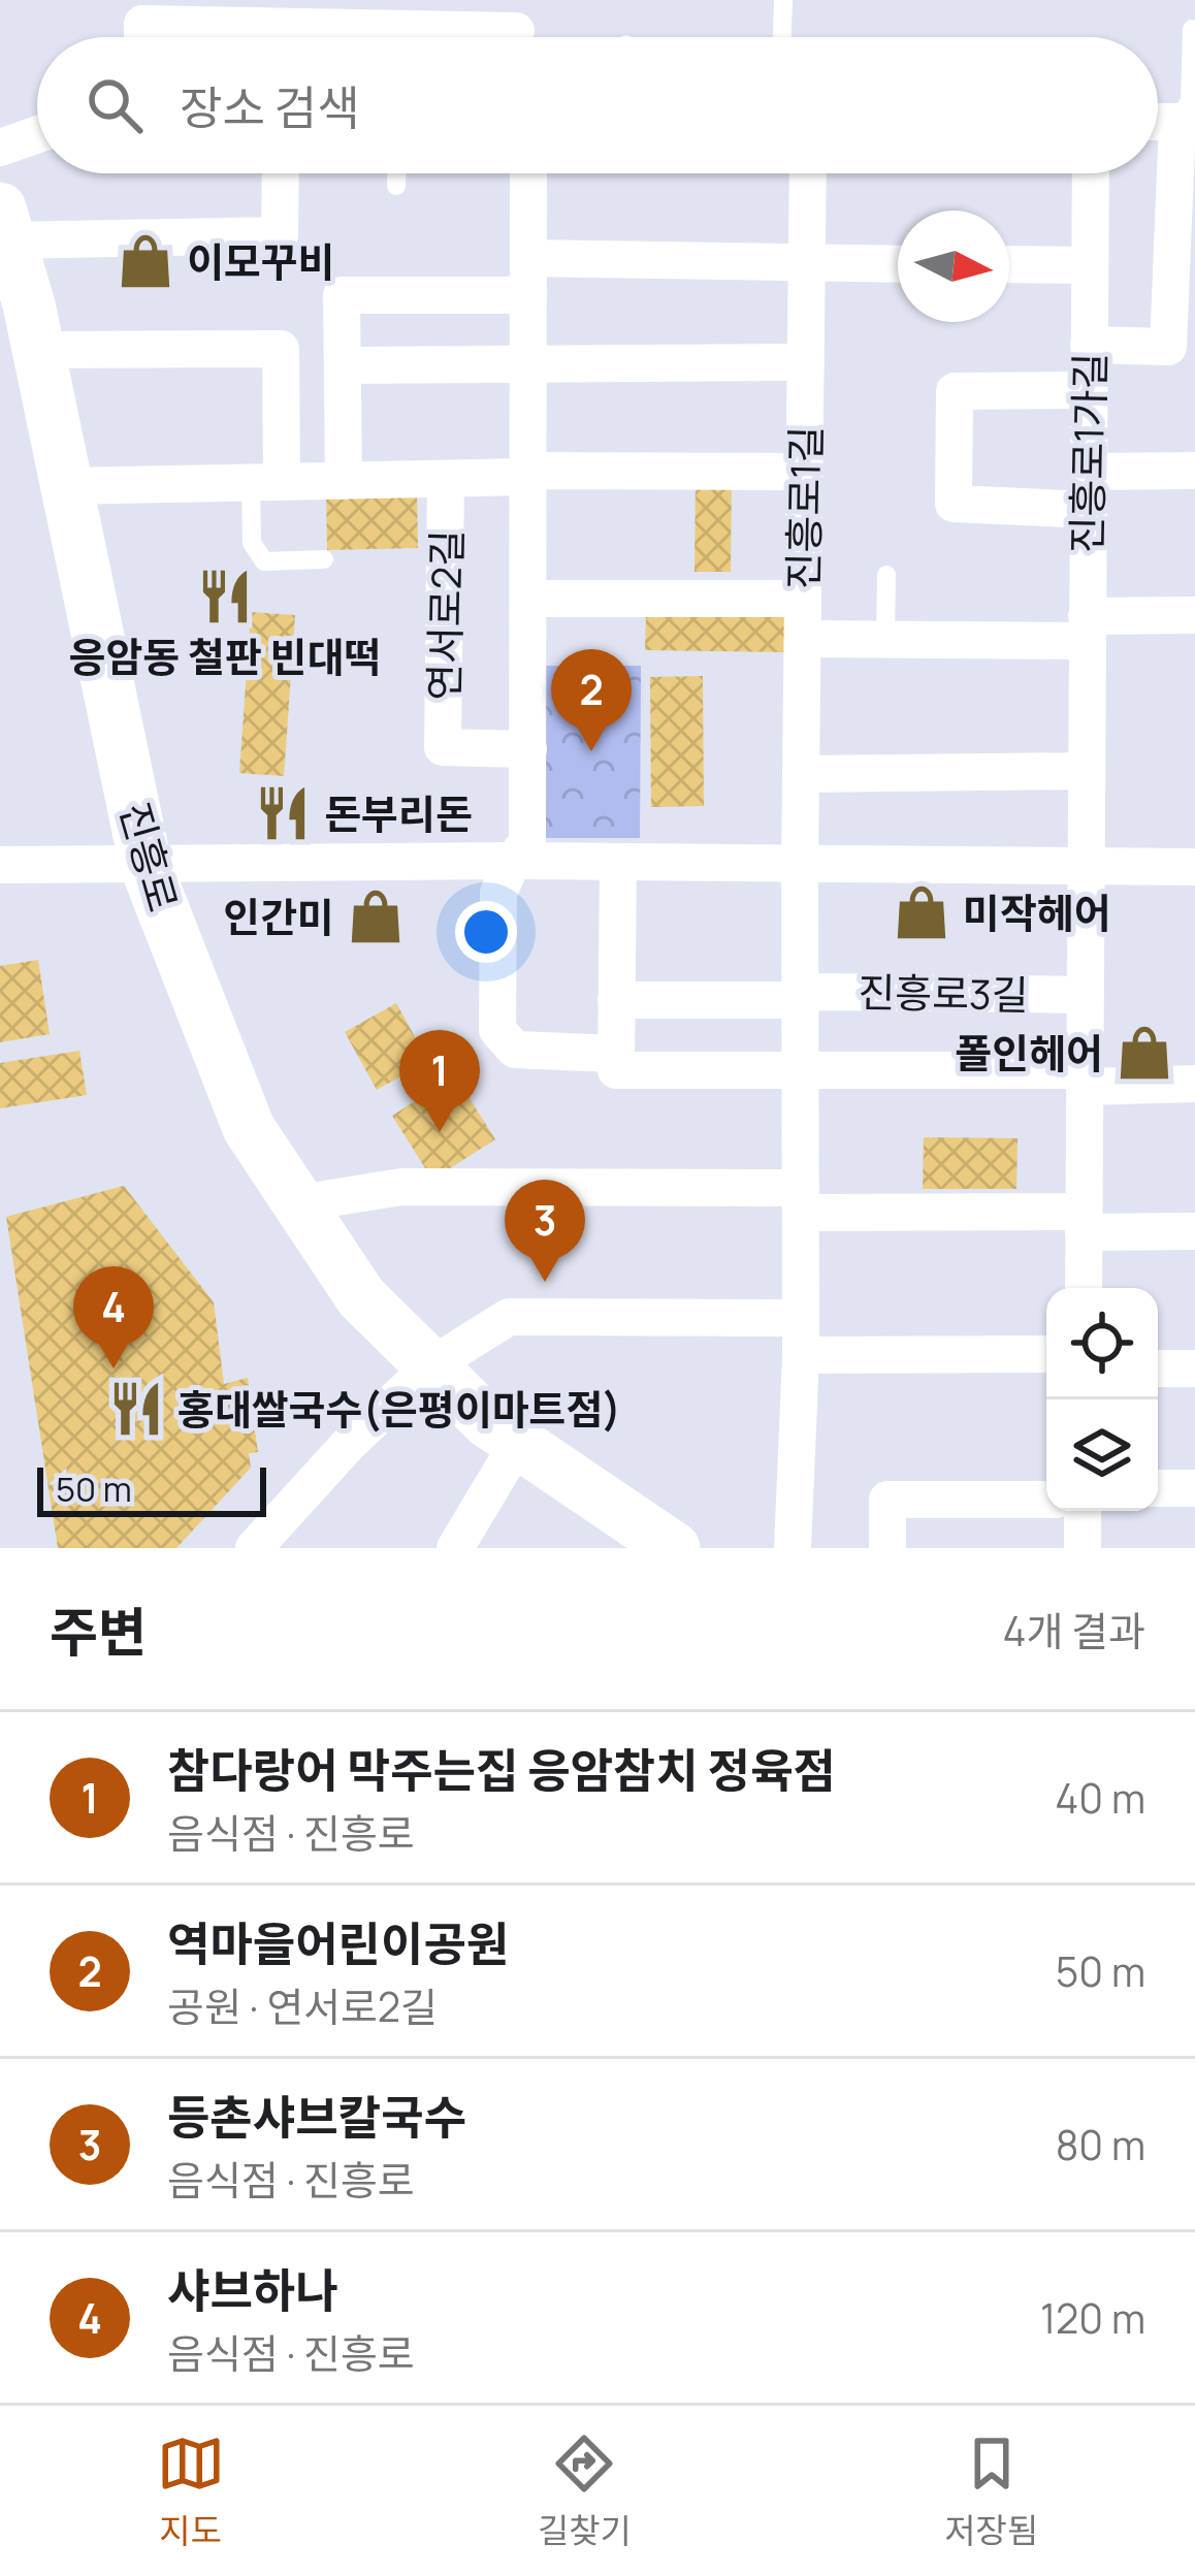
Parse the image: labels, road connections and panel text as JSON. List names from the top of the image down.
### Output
{
  "streets": {
    "main road": ["진흥로"],
    "street": [
      "진흥로1가길",
      "진흥로1길",
      "연서로2길",
      "진흥로3길"
    ]
  },
  "crossings": [
    ["진흥로1길", "연서로2길"],
    ["진흥로1길", "진흥로3길"]
  ],
  "places": {
    "shop": [
      "이모꾸비",
      "미작헤어",
      "인간미",
      "폴인헤어"
    ],
    "restaurant": ["응암동 철판 빈대떡", "돈부리돈", "홍대쌀국수(은평이마트점)"]
  },
  "scale_bar": "50 m",
  "north": "right",
  "page": {
    "search": "장소 검색",
    "pins": [
      "2",
      "1",
      "3",
      "4"
    ],
    "scale": "50 m",
    "heading": ["주변", "4개 결과"],
    "list": [
      {
        "mark": "1",
        "name": "참다랑어 막주는집 응암참치 정육점",
        "note": "음식점 · 진흥로",
        "value": "40 m"
      },
      {
        "mark": "2",
        "name": "역마을어린이공원",
        "note": "공원 · 연서로2길",
        "value": "50 m"
      },
      {
        "mark": "3",
        "name": "등촌샤브칼국수",
        "note": "음식점 · 진흥로",
        "value": "80 m"
      },
      {
        "mark": "4",
        "name": "샤브하나",
        "note": "음식점 · 진흥로",
        "value": "120 m"
      }
    ],
    "nav": ["지도", "길찾기", "저장됨"]
  }
}
